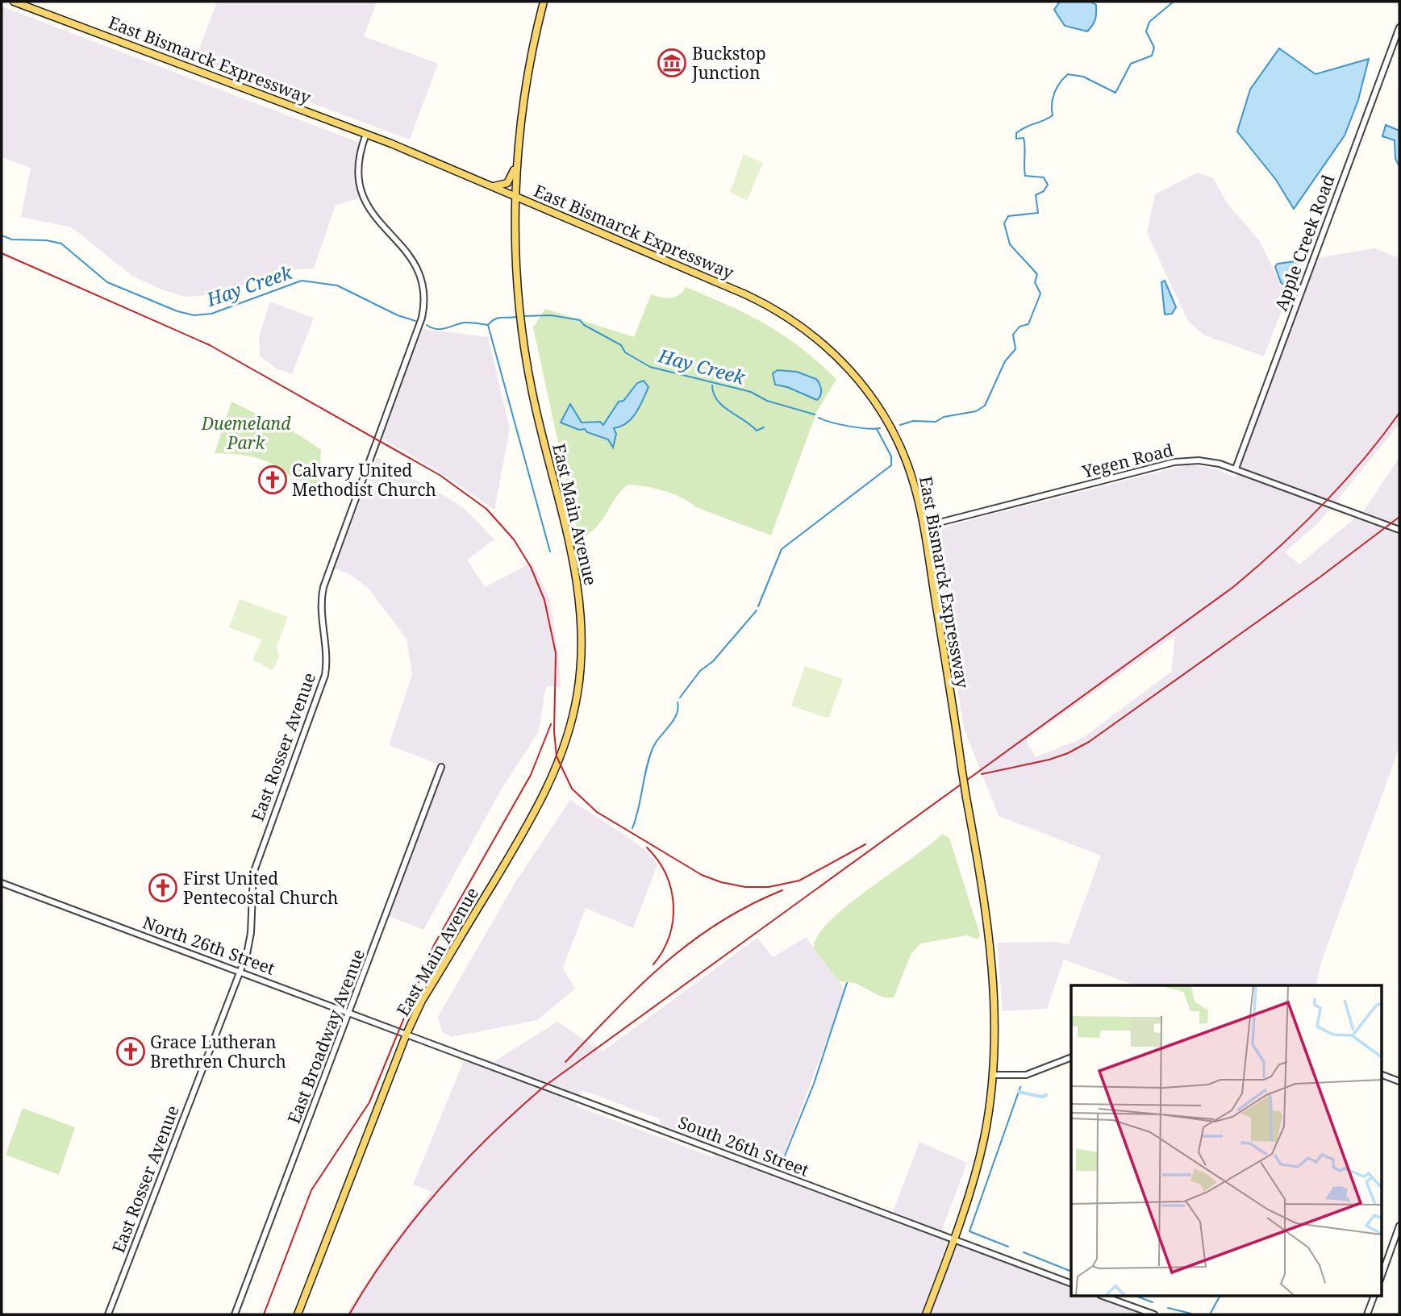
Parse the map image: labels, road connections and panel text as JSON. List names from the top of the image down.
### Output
{
  "streets": {
    "main road": ["East Bismarck Expressway", "East Main Avenue"],
    "street": [
      "Apple Creek Road",
      "Yegen Road",
      "East Rosser Avenue",
      "North 26th Street",
      "East Broadway Avenue",
      "South 26th Street"
    ]
  },
  "crossings": [
    ["East Bismarck Expressway", "Yegen Road"],
    ["East Bismarck Expressway", "East Main Avenue"],
    ["East Bismarck Expressway", "East Rosser Avenue"],
    ["East Bismarck Expressway", "South 26th Street"],
    ["Apple Creek Road", "Yegen Road"],
    ["East Main Avenue", "North 26th Street"],
    ["East Main Avenue", "South 26th Street"],
    ["East Rosser Avenue", "North 26th Street"],
    ["North 26th Street", "East Broadway Avenue"],
    ["North 26th Street", "South 26th Street"]
  ],
  "water": ["Hay Creek"],
  "parks": ["Duemeland Park"],
  "places": {
    "museum": ["Buckstop Junction"],
    "church": ["Calvary United Methodist Church", "First United Pentecostal Church", "Grace Lutheran Brethren Church"]
  }
}
